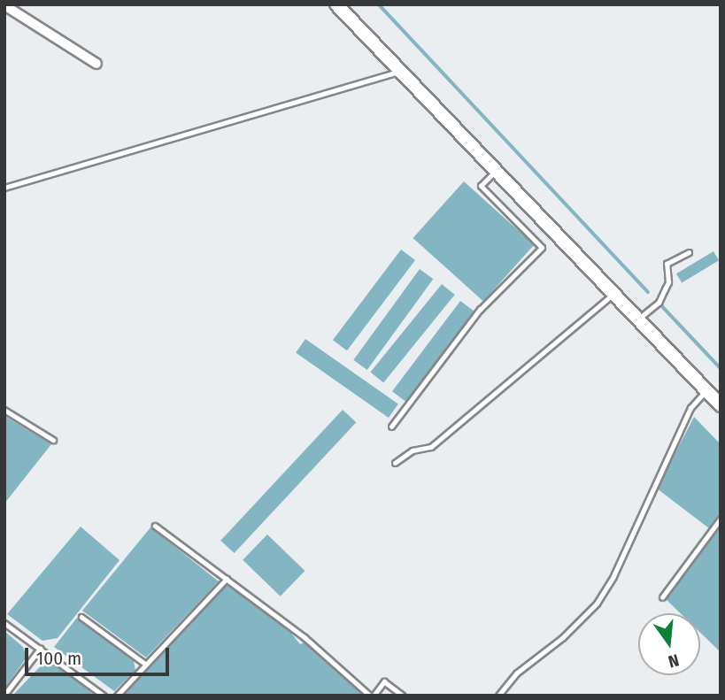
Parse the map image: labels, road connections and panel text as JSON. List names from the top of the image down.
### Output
{
  "scale_bar": "100 m",
  "north": "bottom"
}
